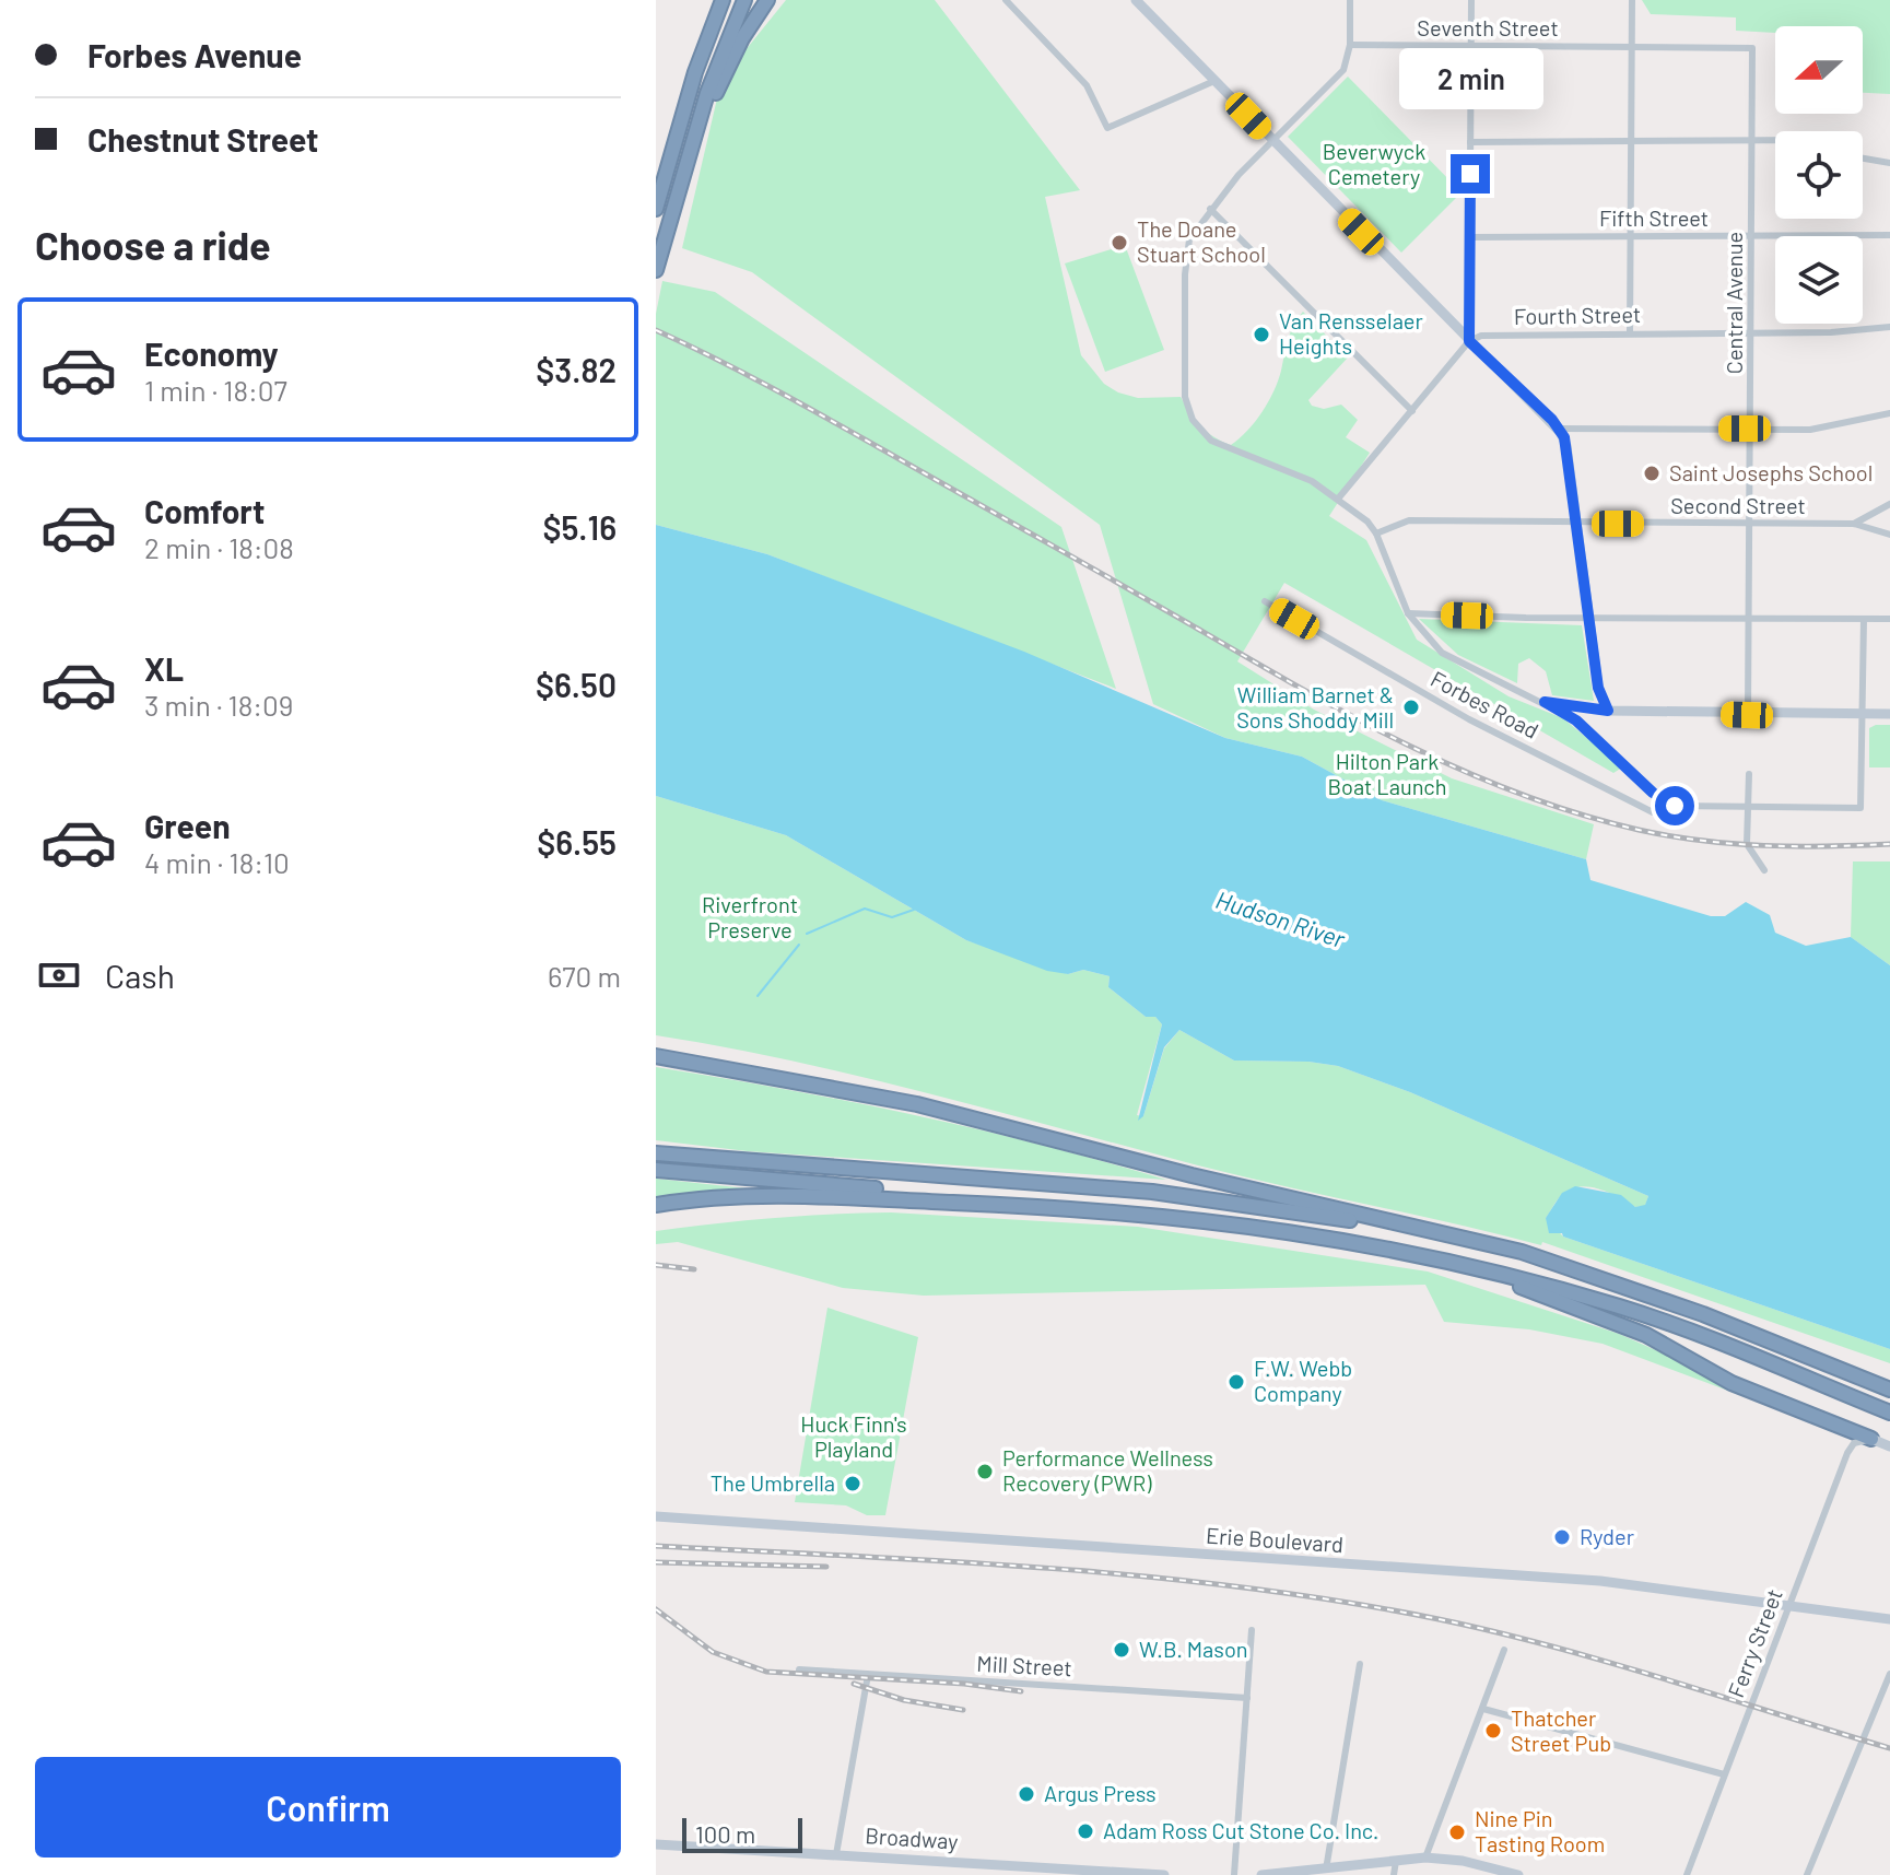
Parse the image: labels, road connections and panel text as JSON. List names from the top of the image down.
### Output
{
  "streets": {
    "street": [
      "Seventh Street",
      "Fifth Street",
      "Central Avenue",
      "Fourth Street",
      "Second Street",
      "Forbes Road",
      "Erie Boulevard",
      "Ferry Street",
      "Mill Street",
      "Broadway"
    ]
  },
  "crossings": [
    ["Seventh Street", "Central Avenue"],
    ["Fifth Street", "Central Avenue"],
    ["Central Avenue", "Fourth Street"],
    ["Central Avenue", "Second Street"],
    ["Erie Boulevard", "Ferry Street"]
  ],
  "water": ["Hudson River"],
  "parks": [
    "Beverwyck Cemetery",
    "Hilton Park Boat Launch",
    "Riverfront Preserve",
    "Huck Finn's Playland"
  ],
  "places": [
    "The Doane Stuart School",
    "Van Rensselaer Heights",
    "Saint Josephs School",
    "William Barnet & Sons Shoddy Mill",
    "F.W. Webb Company",
    "Performance Wellness Recovery (PWR)",
    "The Umbrella",
    "Ryder",
    "W.B. Mason",
    "Thatcher Street Pub",
    "Argus Press",
    "Adam Ross Cut Stone Co. Inc.",
    "Nine Pin Tasting Room"
  ],
  "scale_bar": "100 m",
  "north": "left",
  "page": {
    "banner": ["Forbes Avenue", "Chestnut Street"],
    "bubble": "2 min",
    "heading": "Choose a ride",
    "list": [
      {
        "name": "Economy",
        "note": "1 min · 18:07",
        "value": "$3.82"
      },
      {
        "name": "Comfort",
        "note": "2 min · 18:08",
        "value": "$5.16"
      },
      {
        "name": "XL",
        "note": "3 min · 18:09",
        "value": "$6.50"
      },
      {
        "name": "Green",
        "note": "4 min · 18:10",
        "value": "$6.55"
      }
    ],
    "pay": ["Cash", "670 m"],
    "buttons": "Confirm",
    "scale": "100 m"
  }
}
